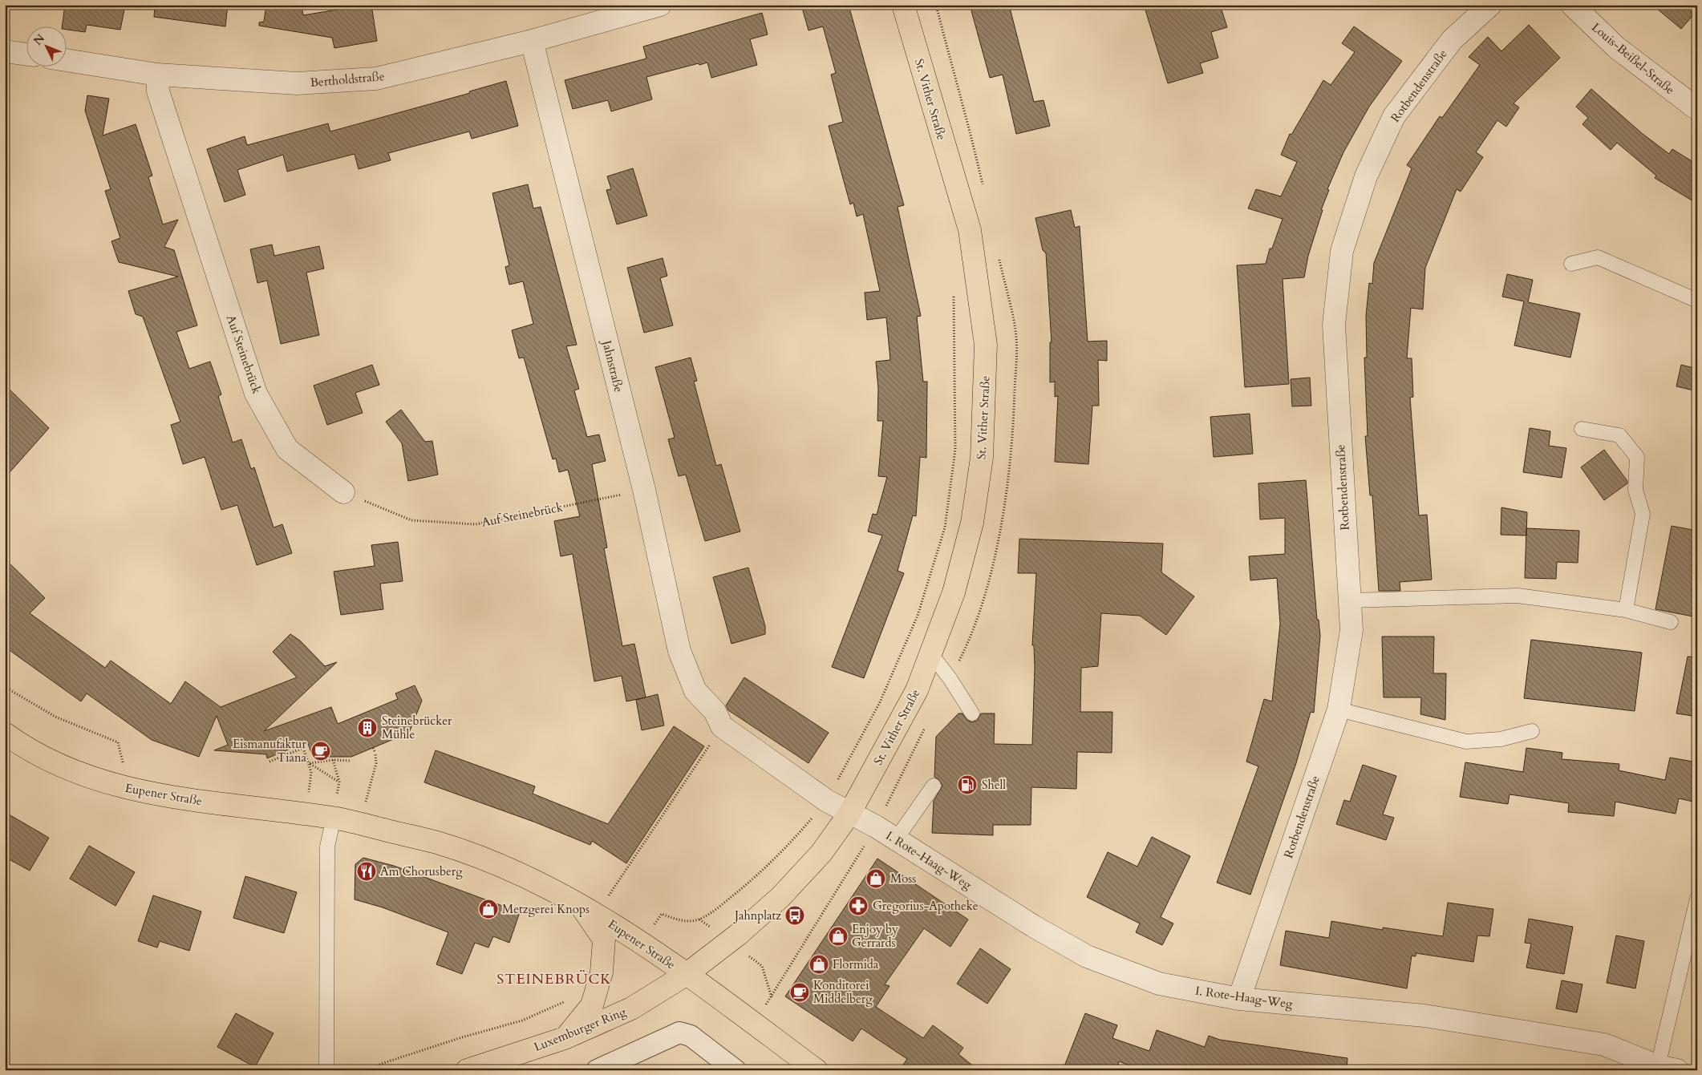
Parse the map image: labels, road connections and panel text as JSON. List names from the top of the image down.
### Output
{
  "streets": {
    "main road": ["St. Vither Straße", "Eupener Straße", "Luxemburger Ring"],
    "street": [
      "Louis-Beißel-Straße",
      "Bertholdstraße",
      "Rotbendenstraße",
      "Auf Steinebrück",
      "Jahnstraße",
      "I. Rote-Haag-Weg"
    ]
  },
  "crossings": [
    ["Bertholdstraße", "Auf Steinebrück"],
    ["Bertholdstraße", "Jahnstraße"],
    ["Rotbendenstraße", "I. Rote-Haag-Weg"],
    ["St. Vither Straße", "I. Rote-Haag-Weg"],
    ["Eupener Straße", "Luxemburger Ring"]
  ],
  "districts": ["STEINEBRÜCK"],
  "places": {
    "building": ["Steinebrücker Mühle"],
    "cafe": ["Eismanufaktur Tiana", "Konditorei Middelberg"],
    "fuel station": ["Shell"],
    "restaurant": ["Am Chorusberg"],
    "shop": [
      "Moss",
      "Metzgerei Knops",
      "Enjoy by Gerrards",
      "Flormida"
    ],
    "pharmacy": ["Gregorius-Apotheke"],
    "bus stop": ["Jahnplatz"]
  },
  "north": "top left"
}
